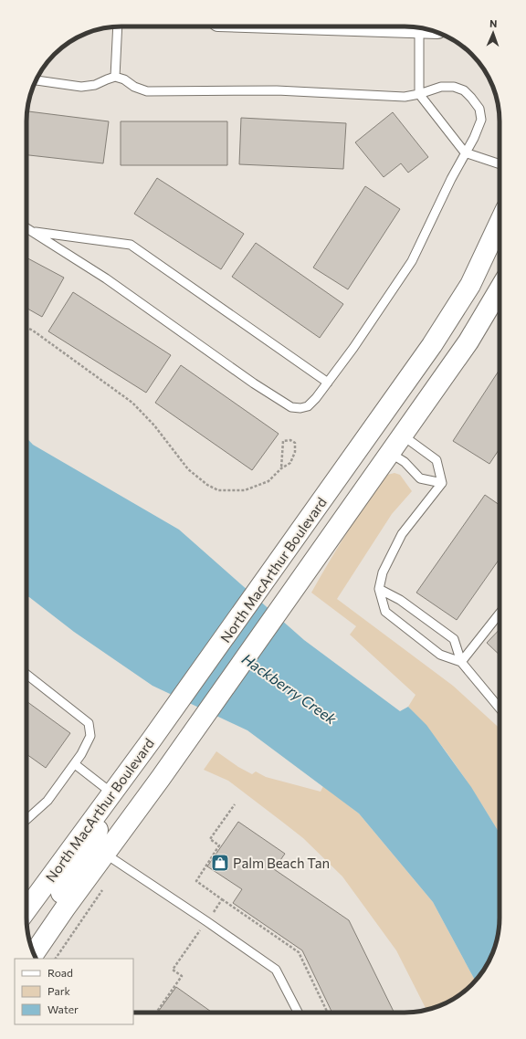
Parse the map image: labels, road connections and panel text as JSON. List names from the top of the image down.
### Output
{
  "streets": {
    "main road": ["North MacArthur Boulevard"]
  },
  "water": ["Hackberry Creek"],
  "places": {
    "shop": ["Palm Beach Tan"]
  },
  "legend": ["Road", "Park", "Water"],
  "north": "top"
}
